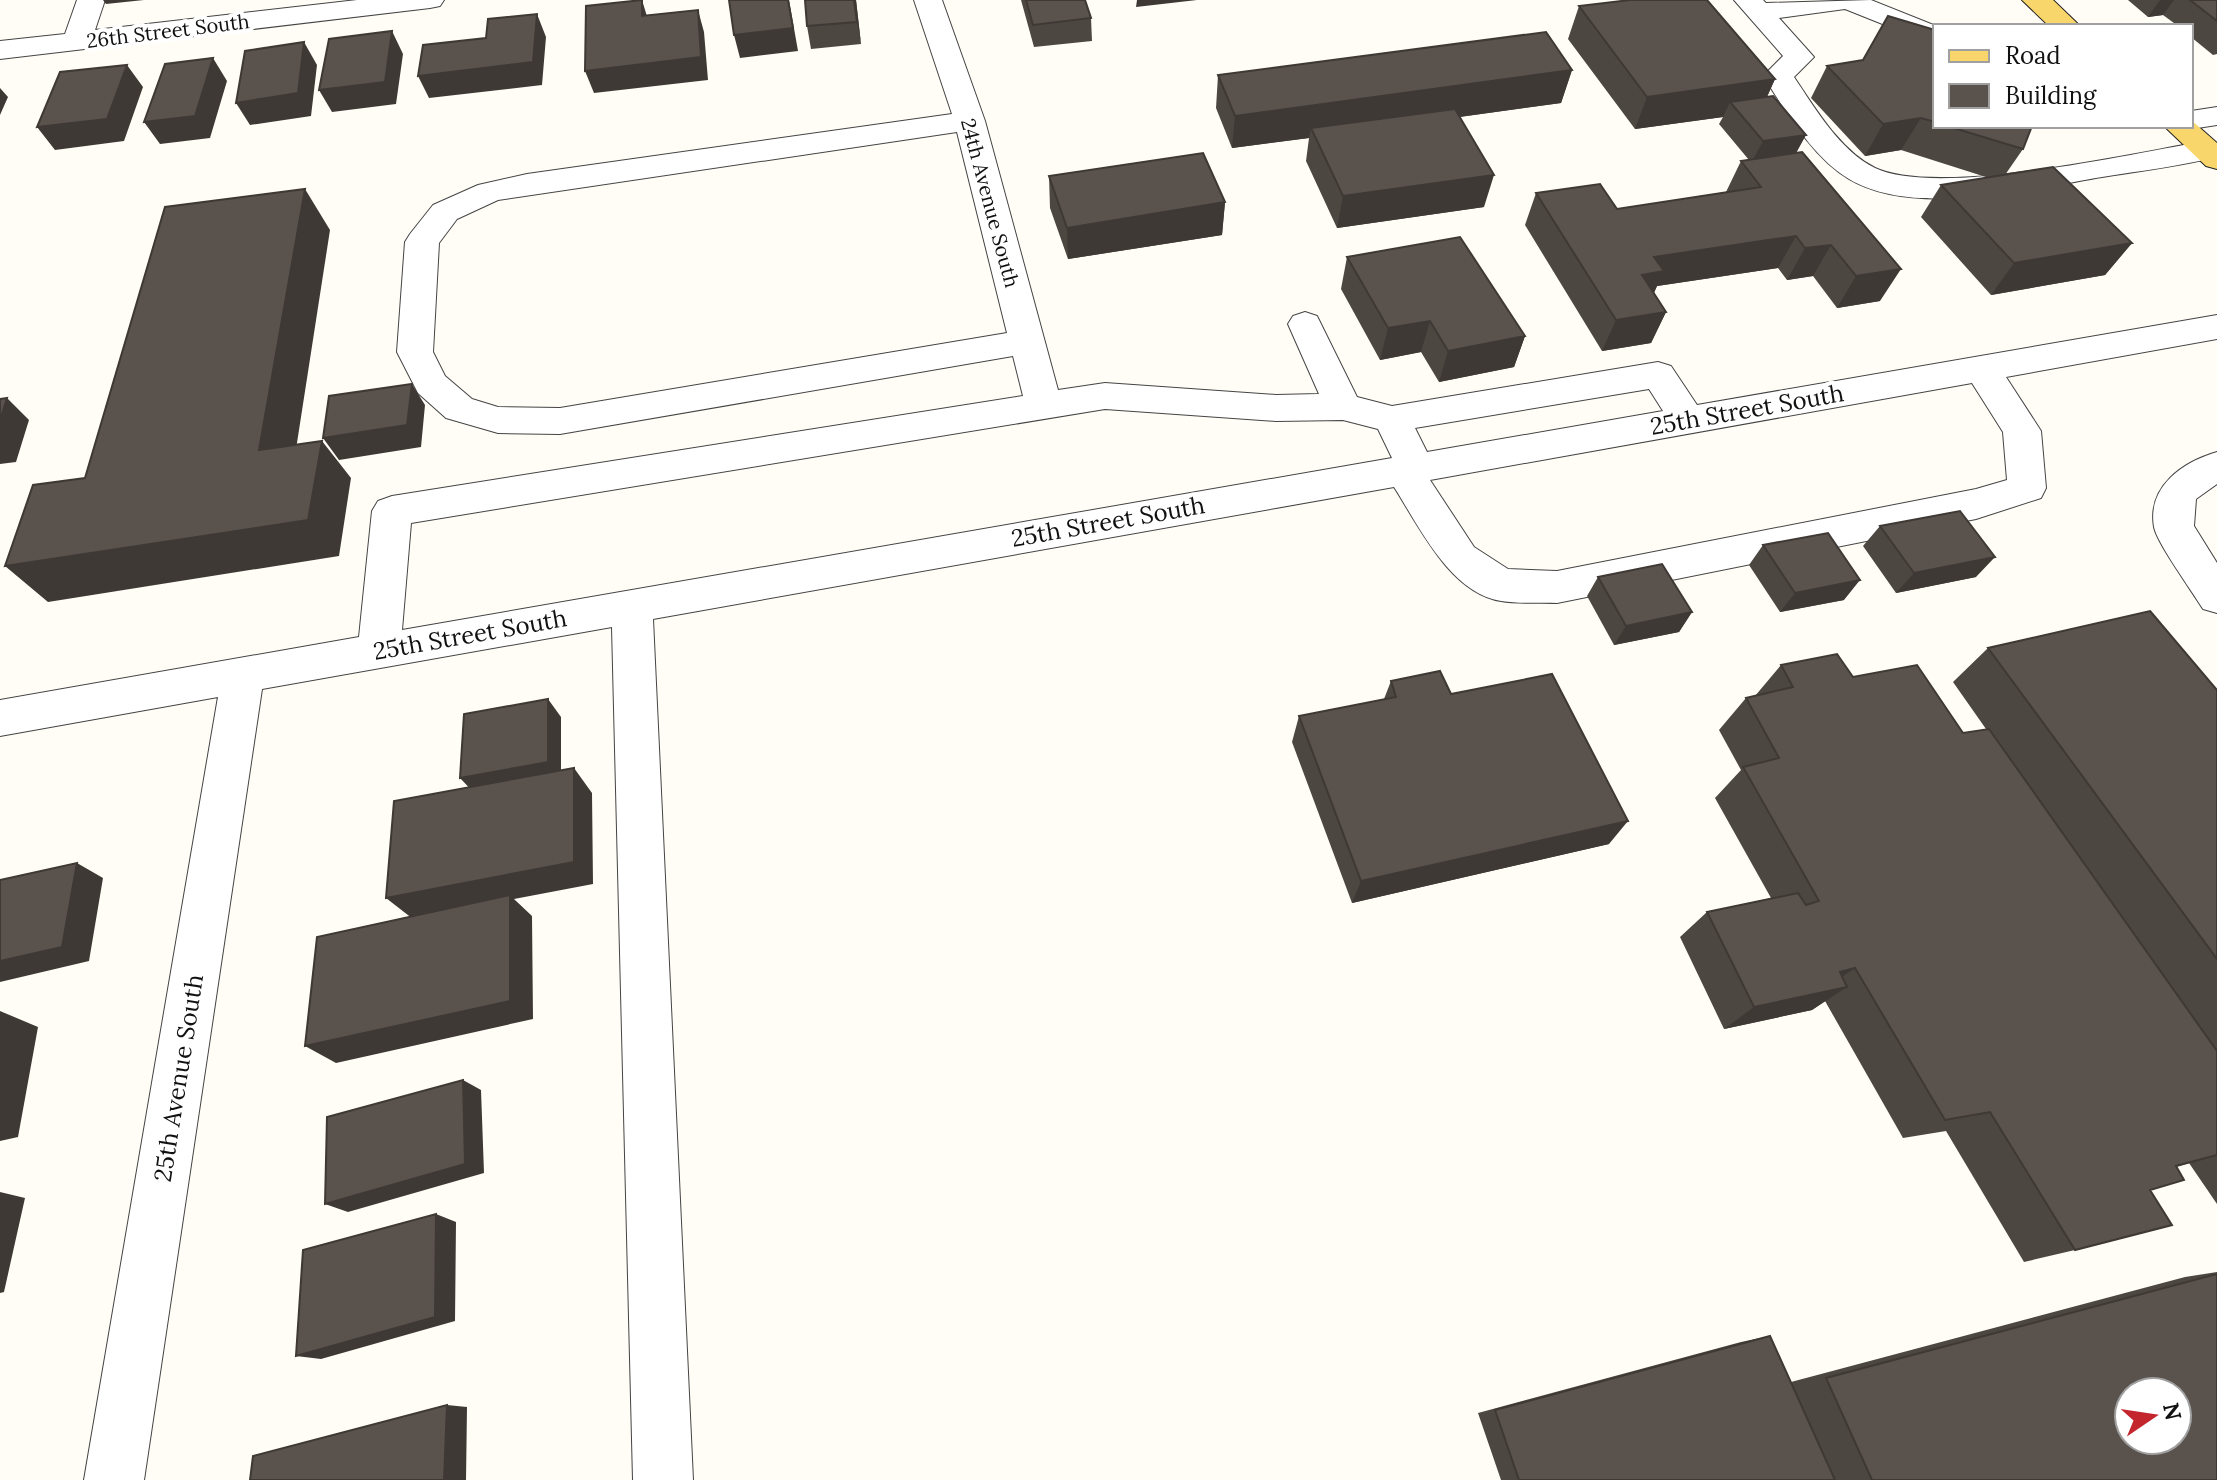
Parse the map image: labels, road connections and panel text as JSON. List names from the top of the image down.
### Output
{
  "streets": {
    "street": [
      "26th Street South",
      "24th Avenue South",
      "25th Street South",
      "25th Avenue South"
    ]
  },
  "crossings": [
    ["25th Street South", "25th Avenue South"]
  ],
  "legend": ["Road", "Building"],
  "north": "right"
}
